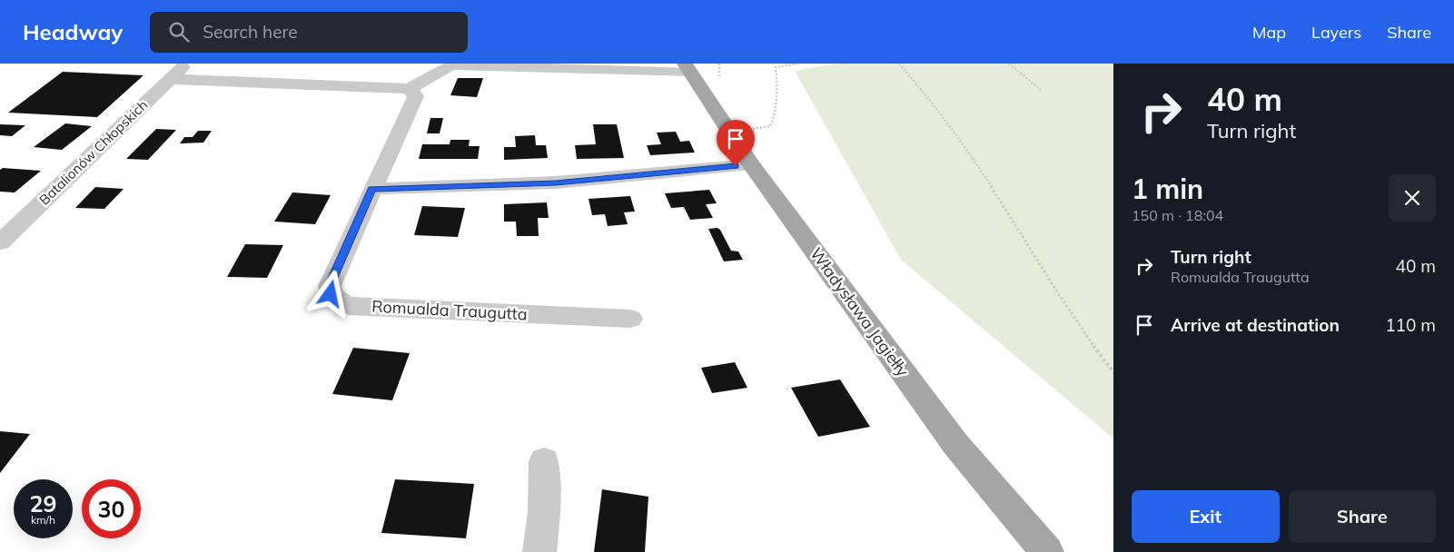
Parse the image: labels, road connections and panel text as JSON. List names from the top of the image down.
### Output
{
  "streets": {
    "main road": ["Władysława Jagiełły"],
    "street": ["Batalionów Chłopskich", "Romualda Traugutta"]
  },
  "page": {
    "header": "Headway",
    "search": "Search here",
    "nav": ["Map", "Layers", "Share"],
    "turn": ["40 m", "Turn right"],
    "heading": ["1 min", "150 m · 18:04"],
    "list": [
      {
        "name": "Turn right",
        "note": "Romualda Traugutta",
        "value": "40 m"
      },
      {
        "name": "Arrive at destination",
        "value": "110 m"
      }
    ],
    "speed": "29 km/h",
    "limit": "30",
    "buttons": ["Exit", "Share"]
  }
}
